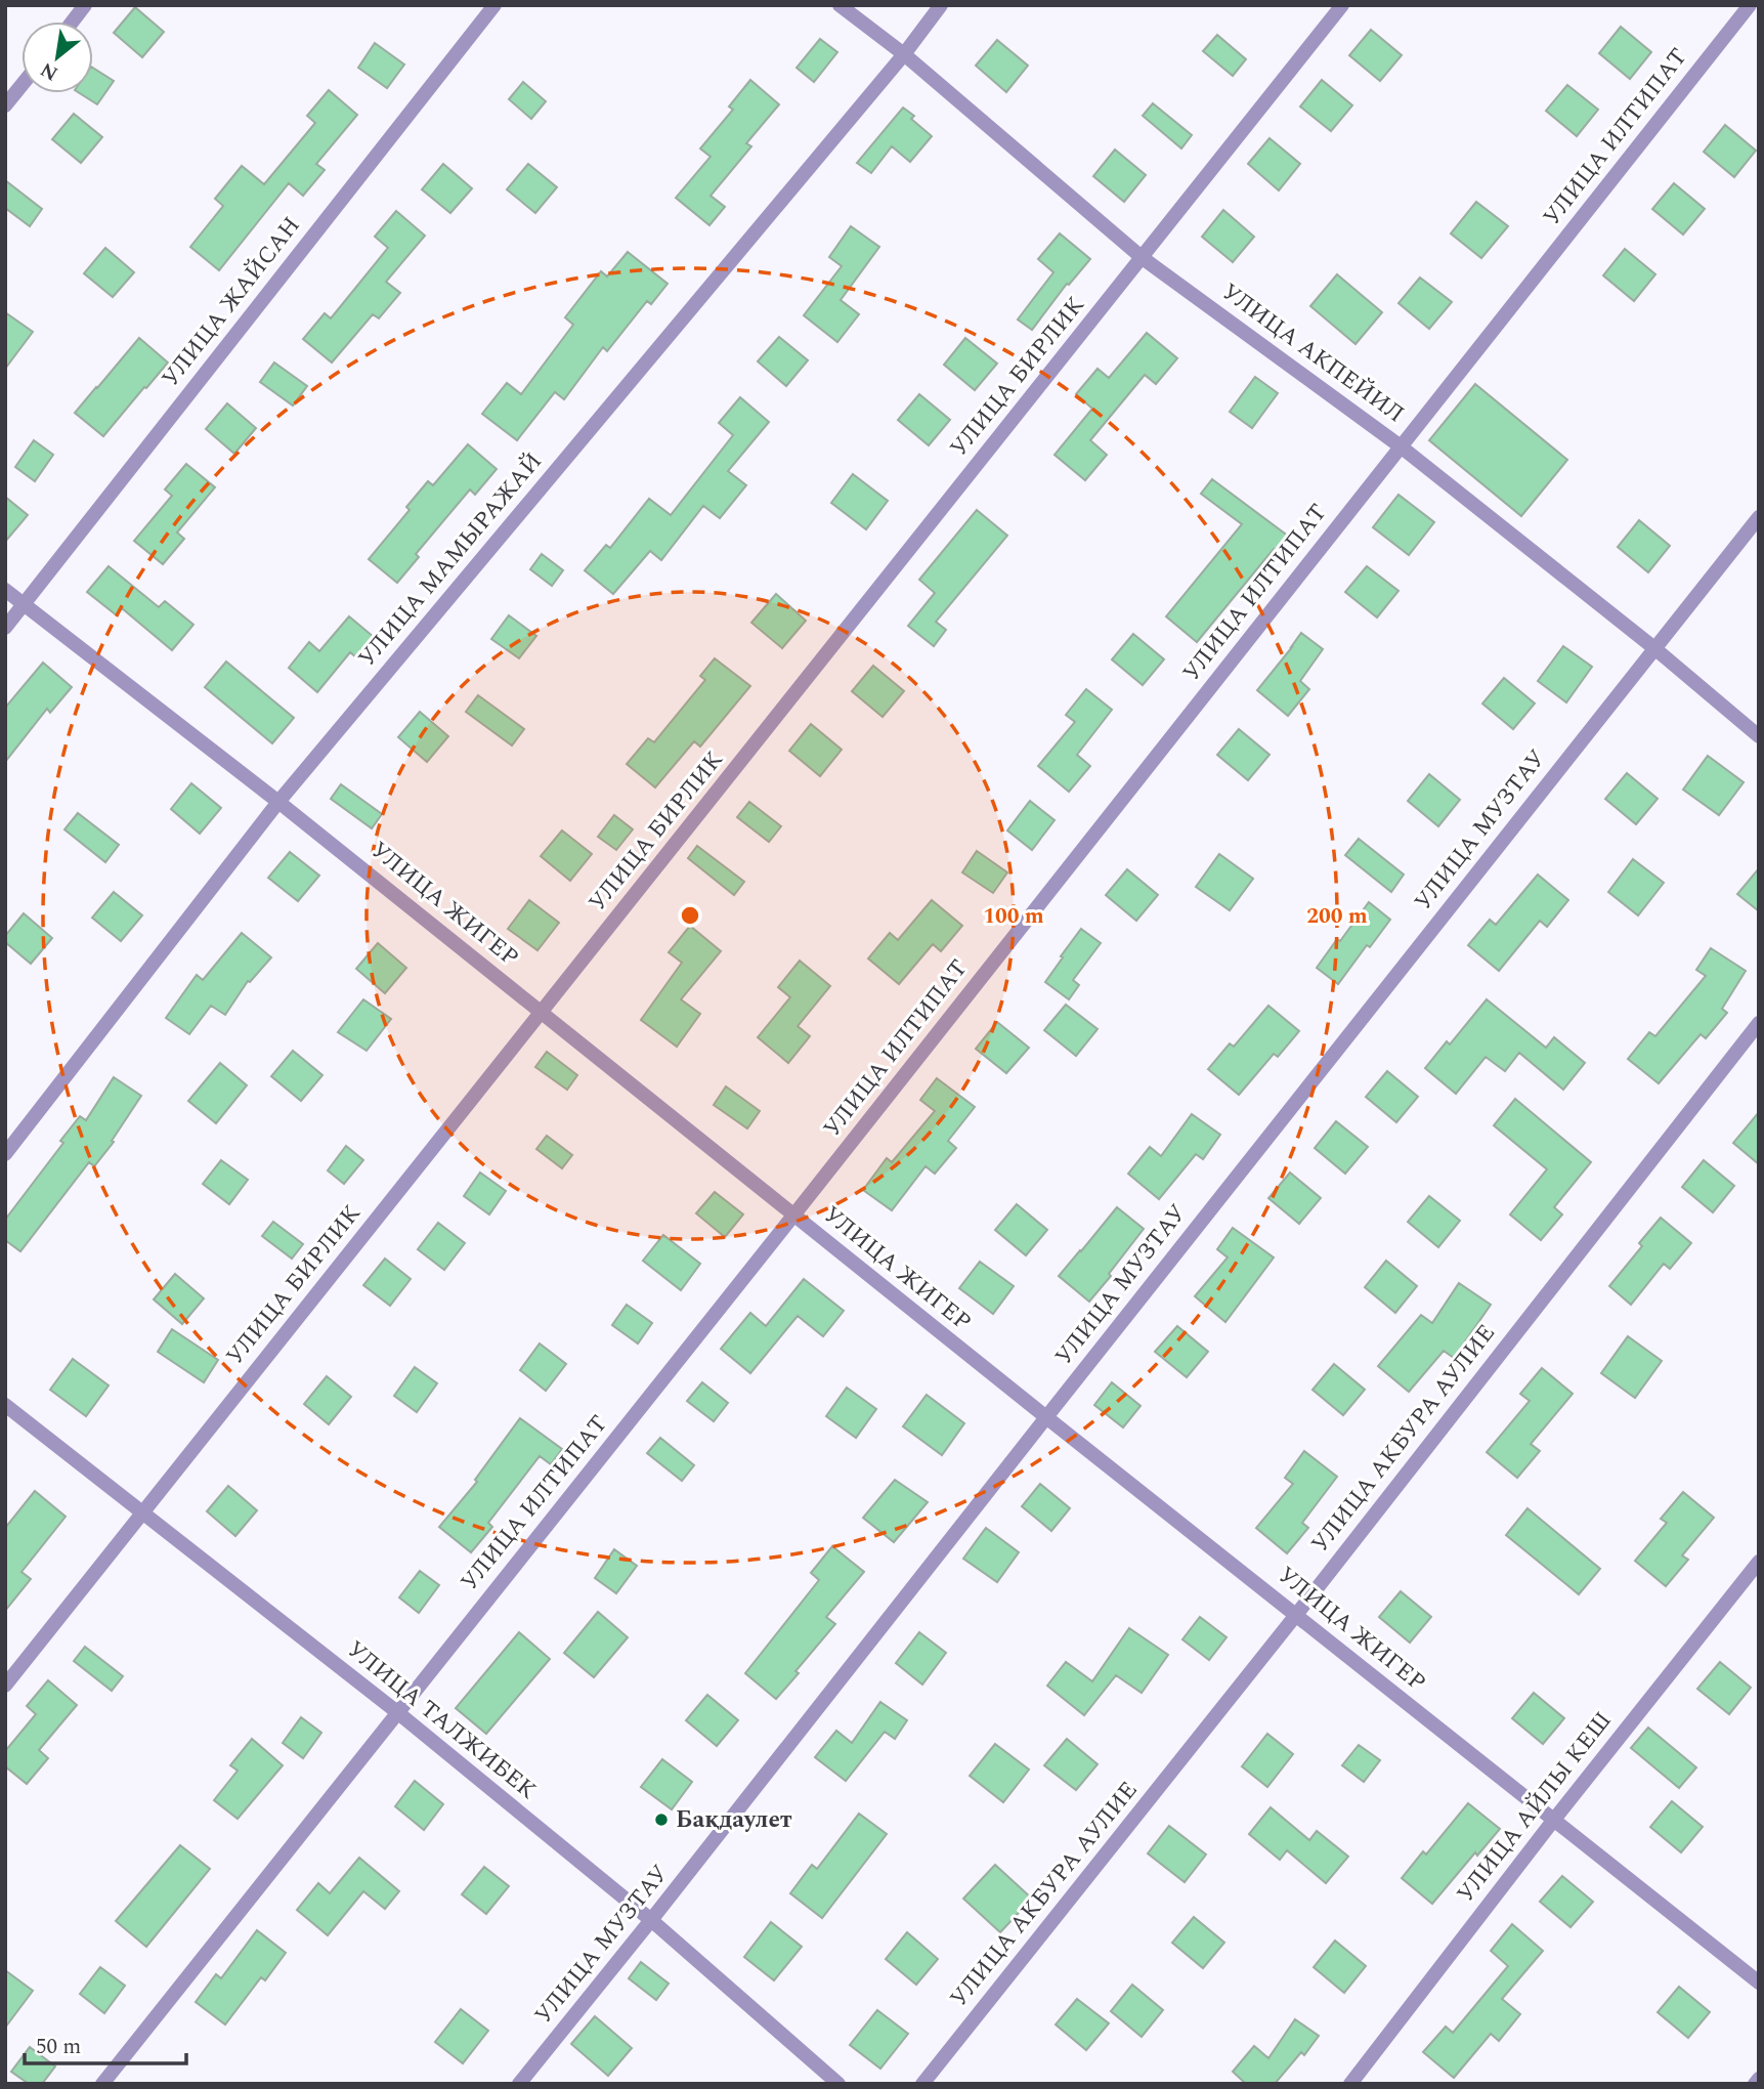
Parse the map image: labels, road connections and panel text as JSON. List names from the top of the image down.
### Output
{
  "streets": {
    "street": [
      "УЛИЦА ИЛТИПАТ",
      "УЛИЦА ЖАЙСАН",
      "УЛИЦА АКПЕЙИЛ",
      "УЛИЦА БИРЛИК",
      "УЛИЦА МАМЫРАЖАЙ",
      "УЛИЦА МУЗТАУ",
      "УЛИЦА ЖИГЕР",
      "УЛИЦА АКБУРА АУЛИЕ",
      "УЛИЦА ТАЛЖИБЕК",
      "УЛИЦА АЙЛЫ КЕШ"
    ]
  },
  "crossings": [
    ["УЛИЦА ИЛТИПАТ", "УЛИЦА АКПЕЙИЛ"],
    ["УЛИЦА ИЛТИПАТ", "УЛИЦА ЖИГЕР"],
    ["УЛИЦА ИЛТИПАТ", "УЛИЦА ТАЛЖИБЕК"],
    ["УЛИЦА ЖАЙСАН", "УЛИЦА ЖИГЕР"],
    ["УЛИЦА АКПЕЙИЛ", "УЛИЦА БИРЛИК"],
    ["УЛИЦА АКПЕЙИЛ", "УЛИЦА МАМЫРАЖАЙ"],
    ["УЛИЦА АКПЕЙИЛ", "УЛИЦА МУЗТАУ"],
    ["УЛИЦА БИРЛИК", "УЛИЦА ЖИГЕР"],
    ["УЛИЦА БИРЛИК", "УЛИЦА ТАЛЖИБЕК"],
    ["УЛИЦА МАМЫРАЖАЙ", "УЛИЦА ЖИГЕР"],
    ["УЛИЦА МУЗТАУ", "УЛИЦА ЖИГЕР"],
    ["УЛИЦА МУЗТАУ", "УЛИЦА ТАЛЖИБЕК"],
    ["УЛИЦА ЖИГЕР", "УЛИЦА АКБУРА АУЛИЕ"],
    ["УЛИЦА ЖИГЕР", "УЛИЦА АЙЛЫ КЕШ"]
  ],
  "places": ["Бақдаулет"],
  "scale_bar": "50 m",
  "north": "bottom left",
  "rings": ["100 m", "200 m"]
}
